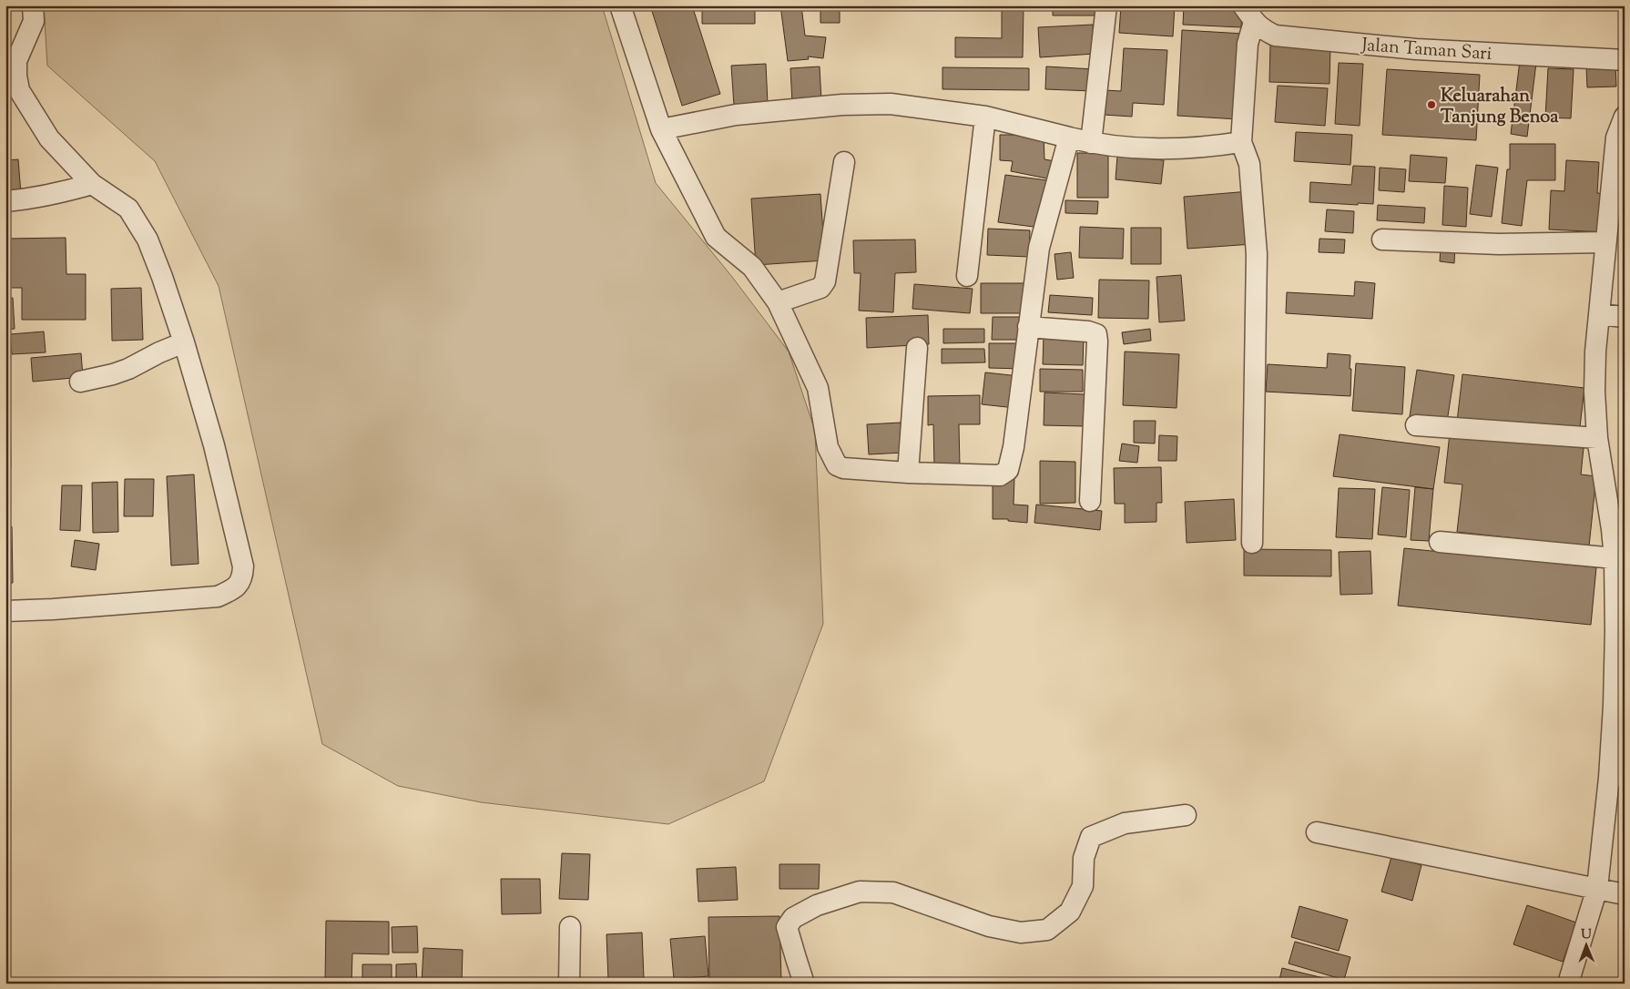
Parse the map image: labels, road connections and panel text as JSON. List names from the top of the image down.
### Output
{
  "streets": {
    "street": ["Jalan Taman Sari"]
  },
  "places": ["Keluarahan Tanjung Benoa"],
  "north": "top"
}
